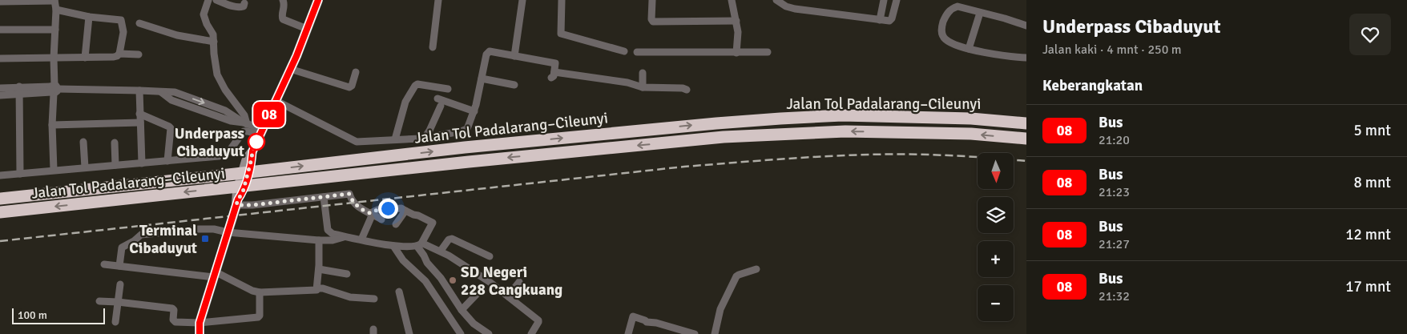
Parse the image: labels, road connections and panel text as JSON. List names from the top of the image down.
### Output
{
  "streets": {
    "highway": ["Jalan Tol Padalarang–Cileunyi"]
  },
  "places": {
    "other": ["Underpass Cibaduyut", "SD Negeri 228 Cangkuang"],
    "transit": ["Terminal Cibaduyut"]
  },
  "lines": ["bus line 08"],
  "scale_bar": "100 m",
  "north": "bottom",
  "page": {
    "on_map": "08",
    "heading": [
      ["Underpass Cibaduyut", "Jalan kaki · 4 mnt · 250 m"],
      "Keberangkatan"
    ],
    "list": [
      {
        "mark": "08",
        "name": "Bus",
        "note": "21:20",
        "value": "5 mnt"
      },
      {
        "mark": "08",
        "name": "Bus",
        "note": "21:23",
        "value": "8 mnt"
      },
      {
        "mark": "08",
        "name": "Bus",
        "note": "21:27",
        "value": "12 mnt"
      },
      {
        "mark": "08",
        "name": "Bus",
        "note": "21:32",
        "value": "17 mnt"
      }
    ],
    "map_buttons": ["+", "−"],
    "scale": "100 m"
  }
}
